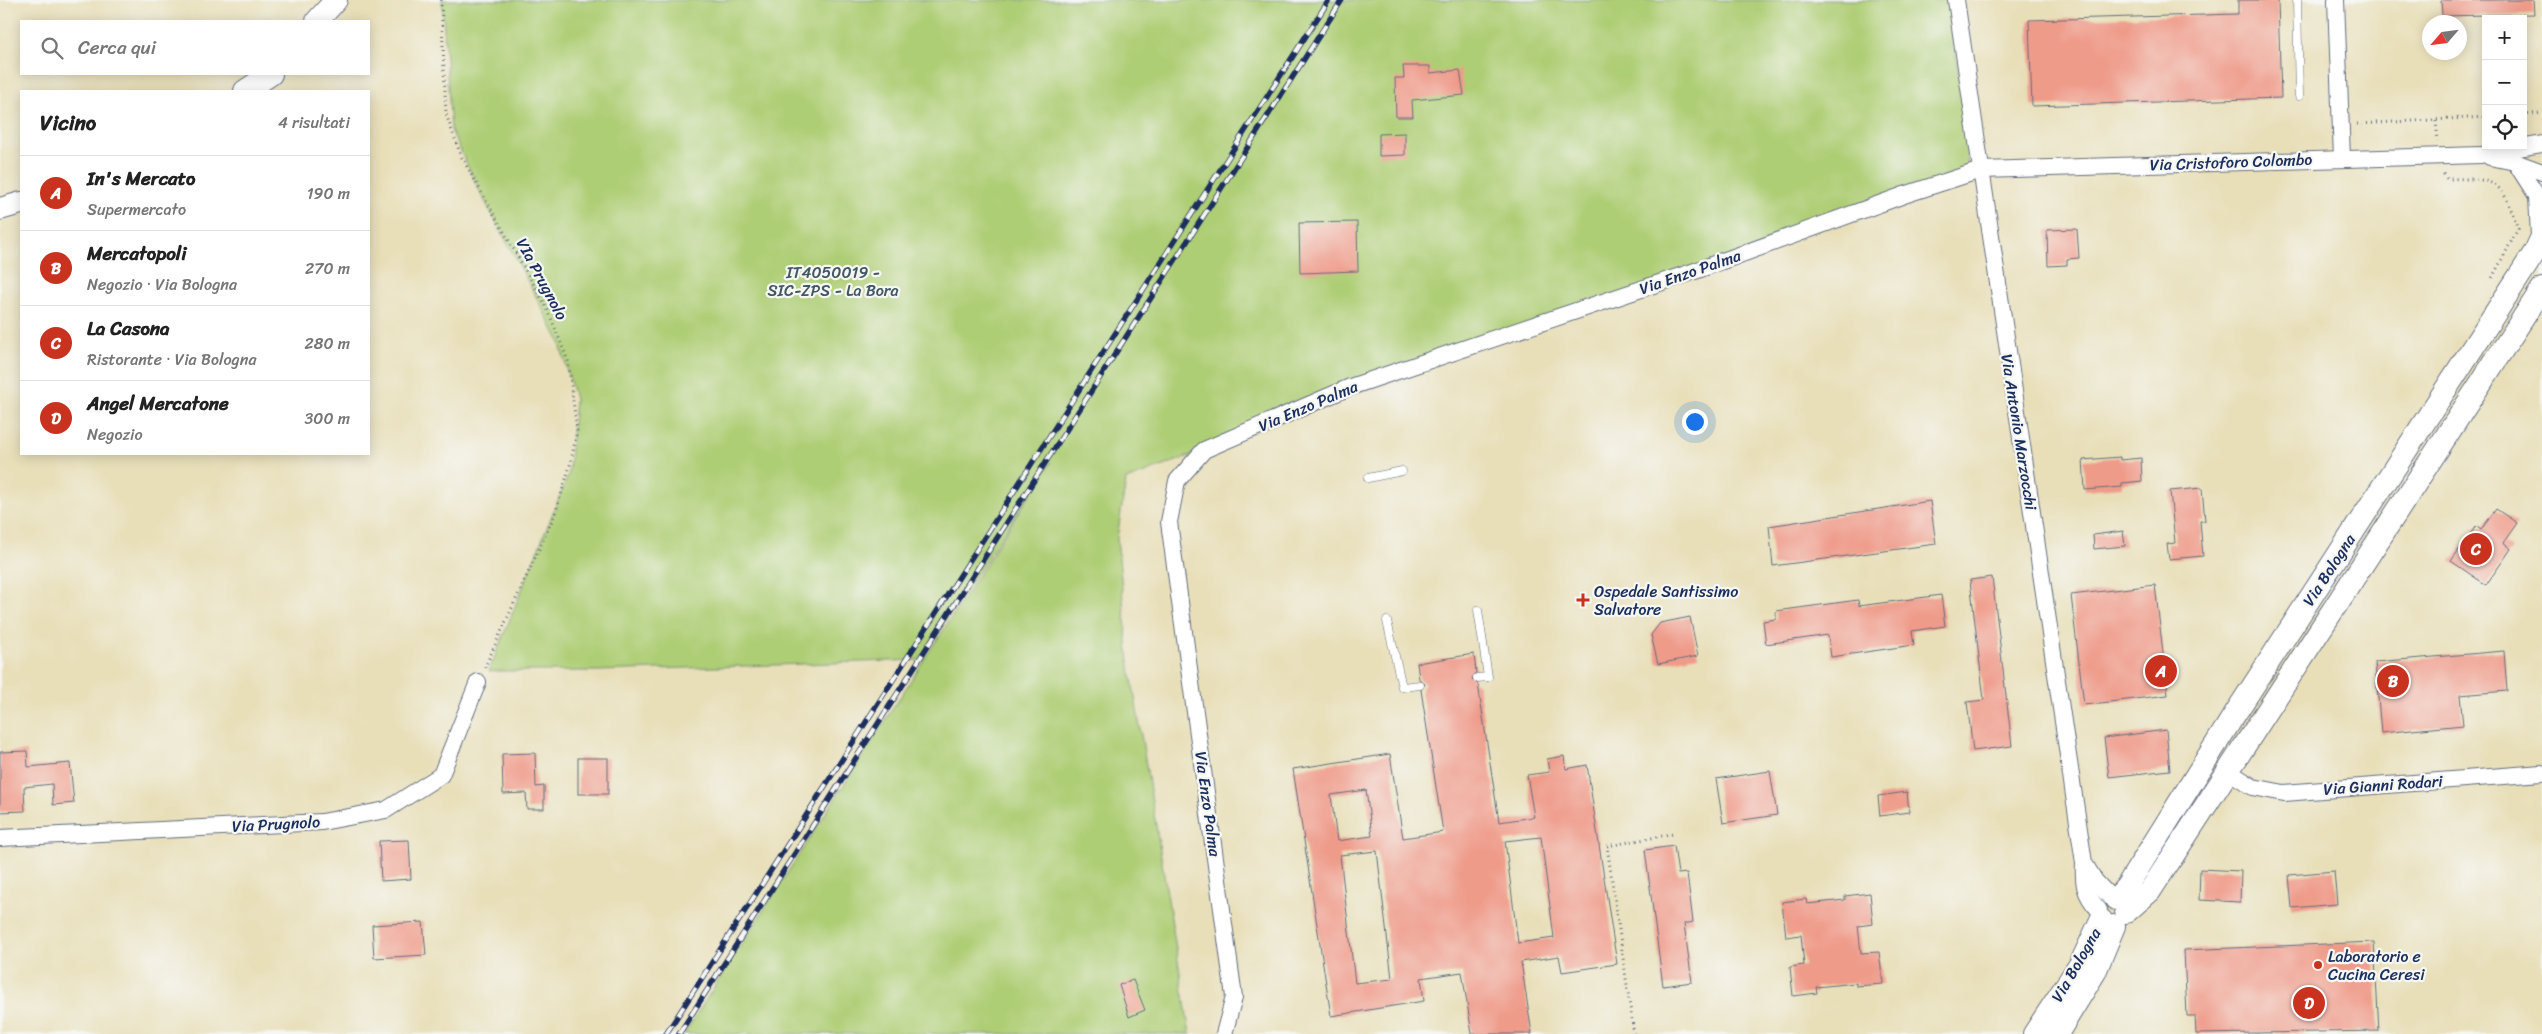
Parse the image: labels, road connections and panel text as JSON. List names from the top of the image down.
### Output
{
  "streets": {
    "main road": ["Via Bologna"],
    "street": [
      "Via Cristoforo Colombo",
      "Via Enzo Palma",
      "Via Antonio Marzocchi",
      "Via Gianni Rodari",
      "Via Prugnolo"
    ],
    "path": ["VIa Prugnolo"]
  },
  "crossings": [
    ["Via Cristoforo Colombo", "Via Enzo Palma"],
    ["Via Cristoforo Colombo", "Via Antonio Marzocchi"],
    ["Via Enzo Palma", "Via Antonio Marzocchi"],
    ["VIa Prugnolo", "Via Prugnolo"],
    ["Via Antonio Marzocchi", "Via Bologna"],
    ["Via Bologna", "Via Gianni Rodari"]
  ],
  "parks": ["IT4050019 - SIC-ZPS - La Bora"],
  "places": {
    "health": ["Ospedale Santissimo Salvatore"],
    "other": ["Laboratorio e Cucina Ceresi"]
  },
  "north": "bottom left",
  "page": {
    "map_buttons": ["+", "−"],
    "search": "Cerca qui",
    "heading": ["Vicino", "4 risultati"],
    "list": [
      {
        "mark": "A",
        "name": "In's Mercato",
        "note": "Supermercato",
        "value": "190 m"
      },
      {
        "mark": "B",
        "name": "Mercatopoli",
        "note": "Negozio · Via Bologna",
        "value": "270 m"
      },
      {
        "mark": "C",
        "name": "La Casona",
        "note": "Ristorante · Via Bologna",
        "value": "280 m"
      },
      {
        "mark": "D",
        "name": "Angel Mercatone",
        "note": "Negozio",
        "value": "300 m"
      }
    ],
    "pins": [
      "C",
      "A",
      "B",
      "D"
    ]
  }
}
